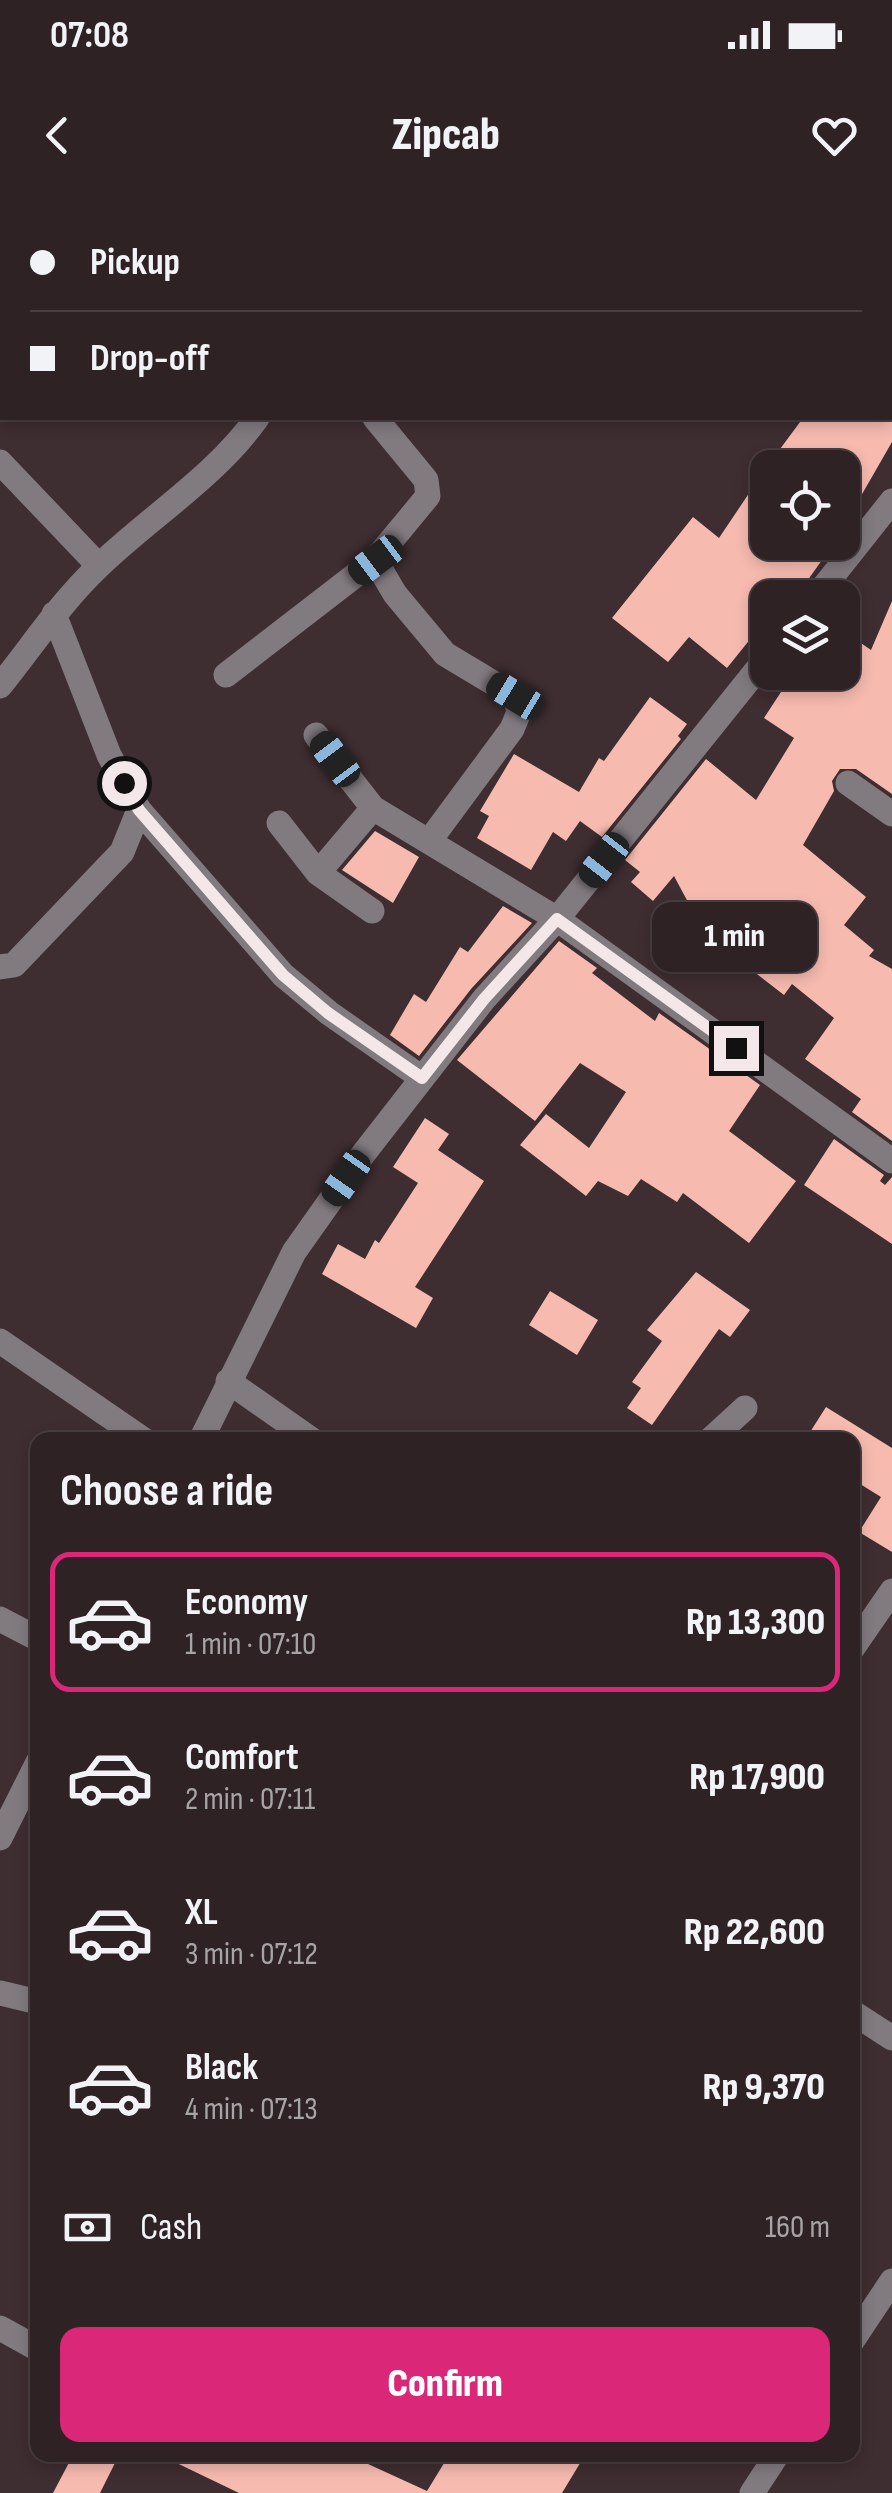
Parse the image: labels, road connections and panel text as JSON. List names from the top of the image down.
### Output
{
  "page": {
    "status": "07:08",
    "header": "Zipcab",
    "banner": ["Pickup", "Drop-off"],
    "bubble": "1 min",
    "heading": "Choose a ride",
    "list": [
      {
        "name": "Economy",
        "note": "1 min · 07:10",
        "value": "Rp 13,300"
      },
      {
        "name": "Comfort",
        "note": "2 min · 07:11",
        "value": "Rp 17,900"
      },
      {
        "name": "XL",
        "note": "3 min · 07:12",
        "value": "Rp 22,600"
      },
      {
        "name": "Black",
        "note": "4 min · 07:13",
        "value": "Rp 9,370"
      }
    ],
    "pay": ["Cash", "160 m"],
    "buttons": "Confirm"
  }
}
